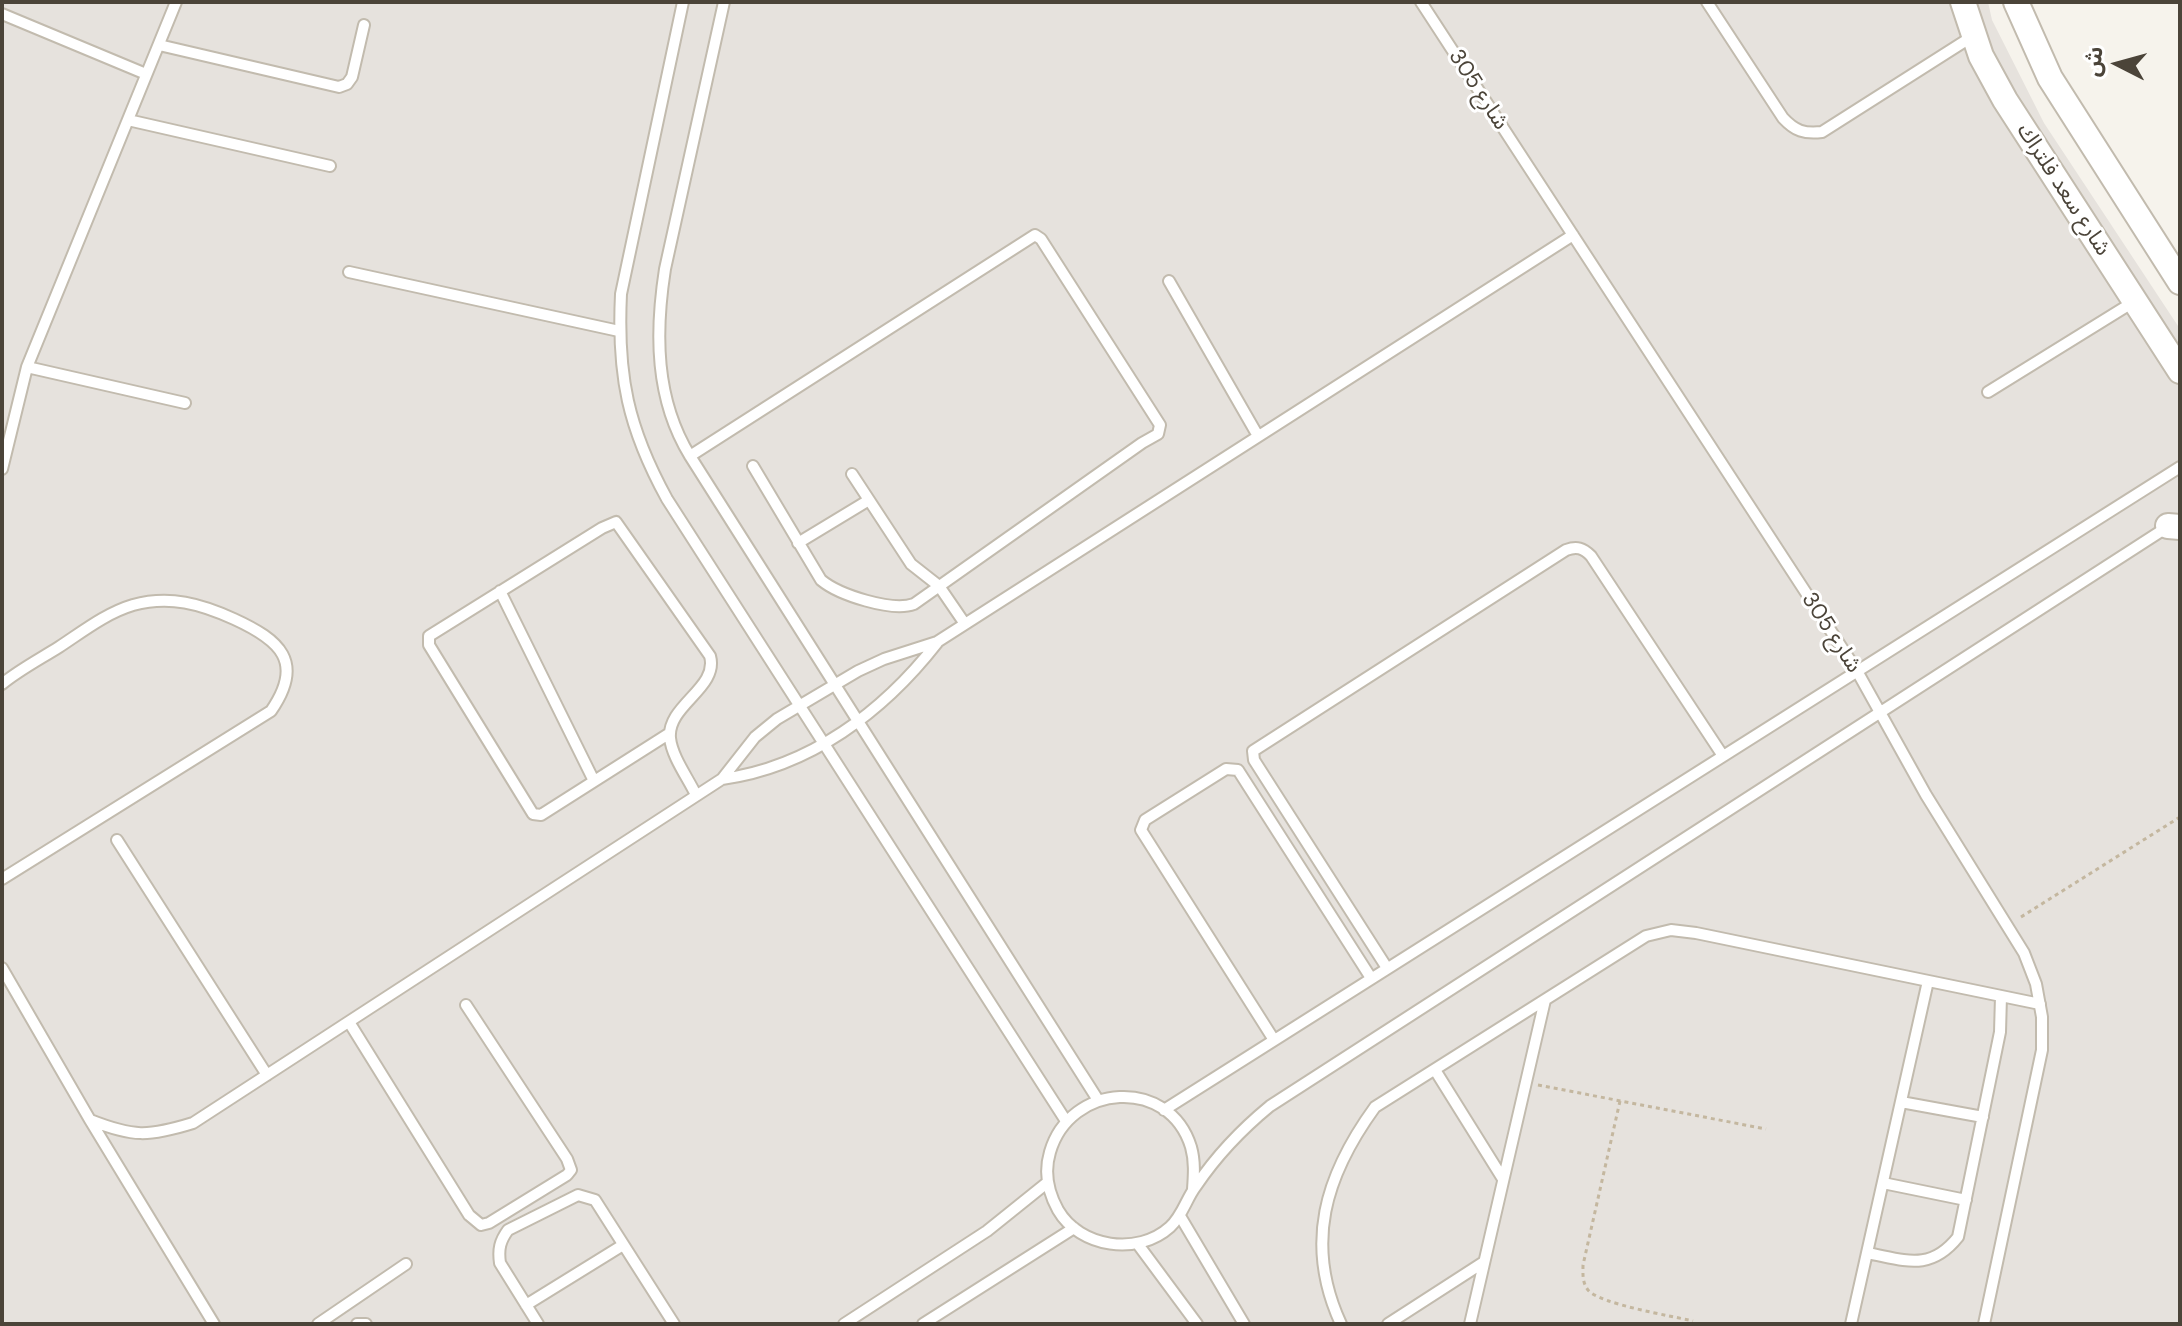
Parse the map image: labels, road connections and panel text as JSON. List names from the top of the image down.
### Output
{
  "streets": {
    "street": ["شارع سعد فلتراك"],
    "lane": ["شارع 305"]
  },
  "north": "left"
}
